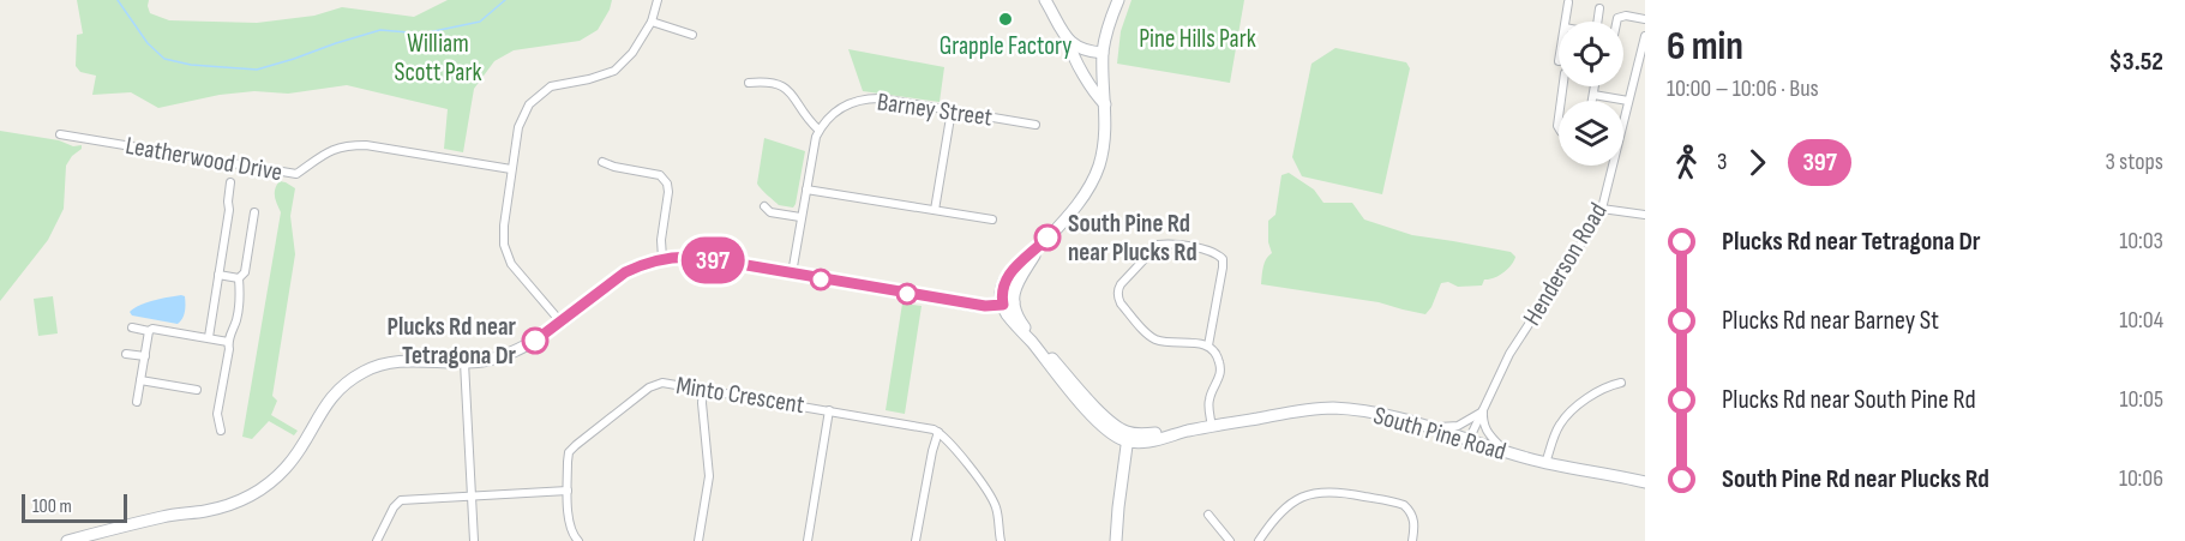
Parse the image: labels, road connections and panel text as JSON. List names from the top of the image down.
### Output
{
  "streets": {
    "street": [
      "Barney Street",
      "Leatherwood Drive",
      "Henderson Road",
      "Minto Crescent",
      "South Pine Road"
    ]
  },
  "crossings": [
    ["Henderson Road", "South Pine Road"]
  ],
  "parks": ["Pine Hills Park", "William Scott Park"],
  "places": ["Grapple Factory", "South Pine Rd near Plucks Rd", "Plucks Rd near Tetragona Dr"],
  "lines": ["bus line 397"],
  "scale_bar": "100 m",
  "page": {
    "on_map": "397",
    "heading": ["6 min", "10:00 – 10:06 · Bus", "$3.52"],
    "legs": ["3", "397", "3 stops"],
    "list": [
      {
        "name": "Plucks Rd near Tetragona Dr",
        "value": "10:03"
      },
      {
        "name": "Plucks Rd near Barney St",
        "value": "10:04"
      },
      {
        "name": "Plucks Rd near South Pine Rd",
        "value": "10:05"
      },
      {
        "name": "South Pine Rd near Plucks Rd",
        "value": "10:06"
      }
    ],
    "scale": "100 m"
  }
}
